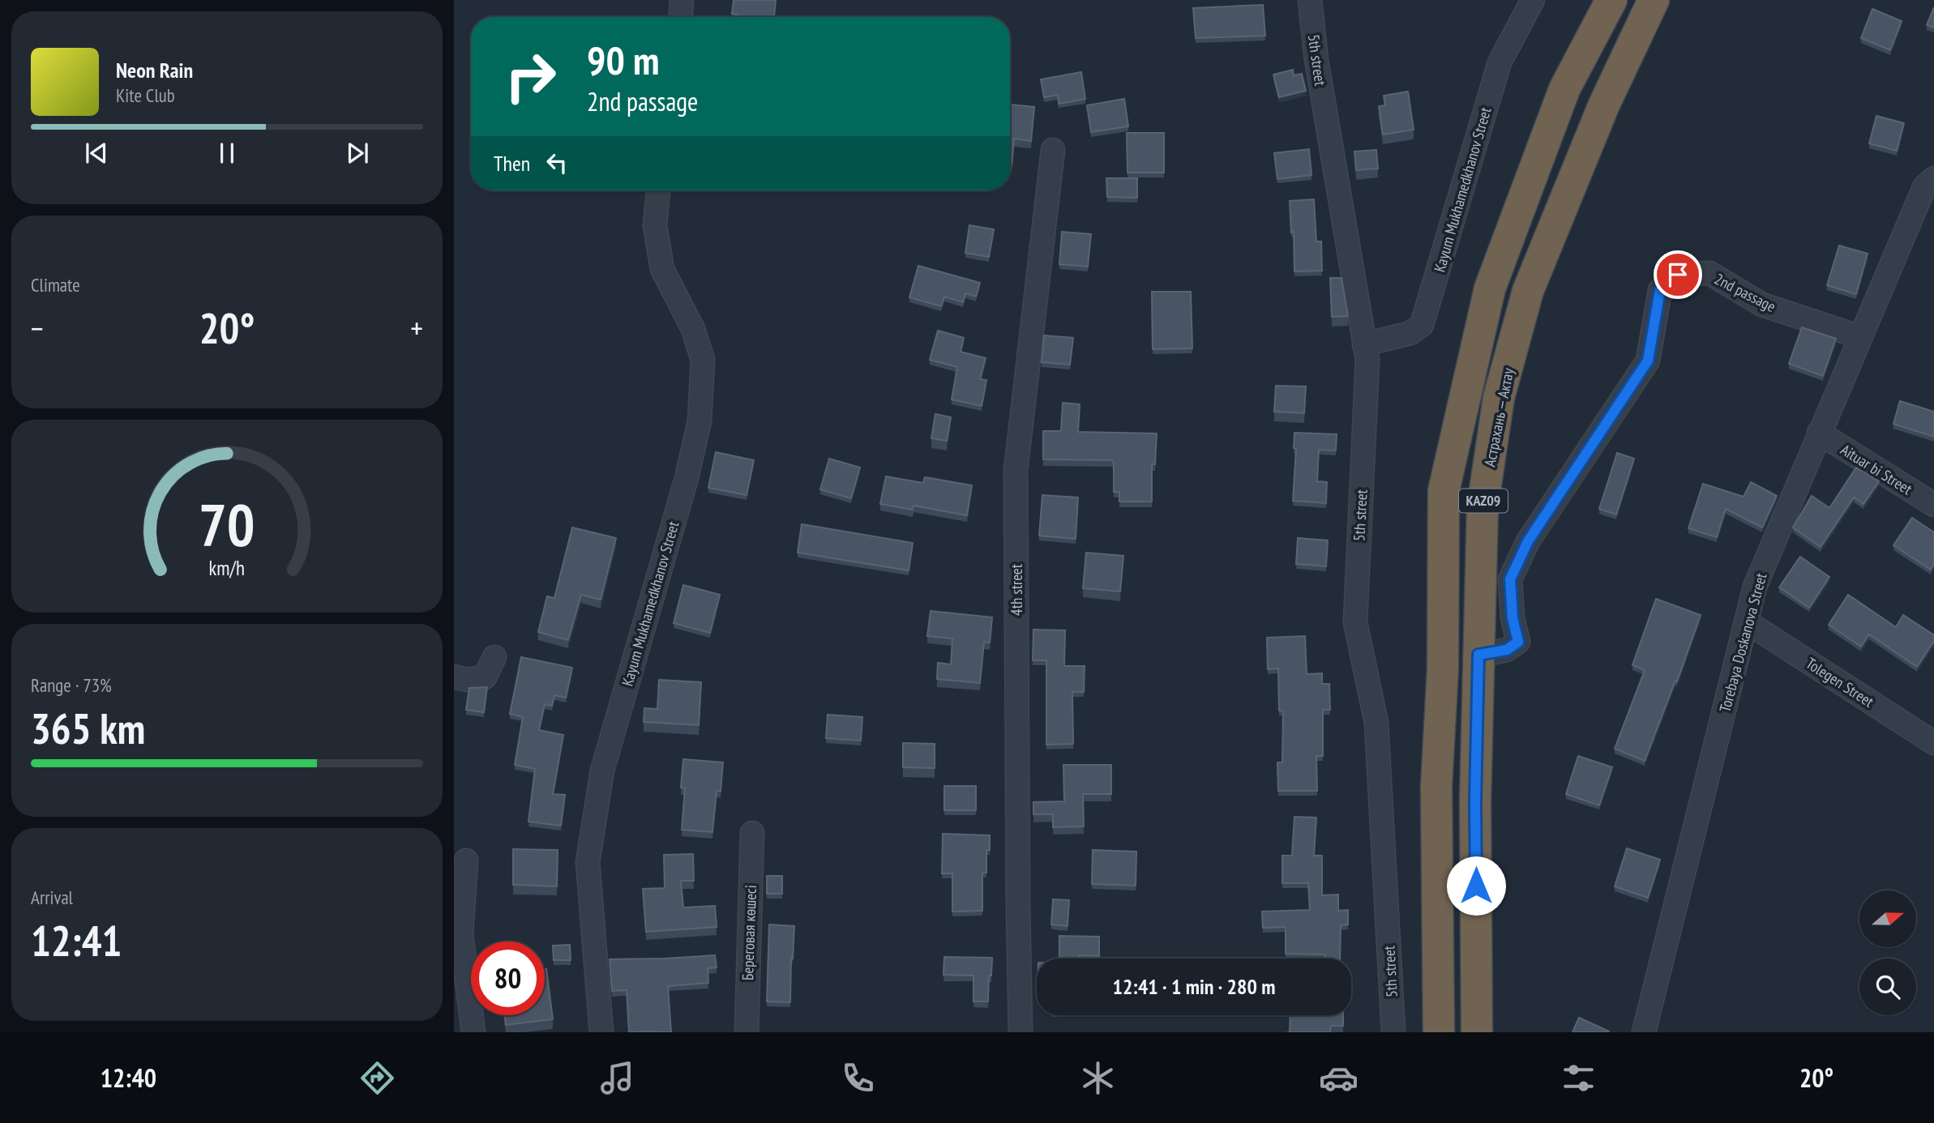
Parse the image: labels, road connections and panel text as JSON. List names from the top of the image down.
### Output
{
  "streets": {
    "highway": ["Астрахань — Актау", "KAZ09"],
    "street": [
      "5th street",
      "Kayum Mukhamedkhanov Street",
      "2nd passage",
      "Aituar bi Street",
      "4th street",
      "Torebaya Doskanova Street",
      "Tolegen Street",
      "Береговая көшесі"
    ]
  },
  "crossings": [
    ["5th street", "Kayum Mukhamedkhanov Street"],
    ["2nd passage", "Астрахань — Актау"],
    ["2nd passage", "Torebaya Doskanova Street"],
    ["Aituar bi Street", "Torebaya Doskanova Street"],
    ["Torebaya Doskanova Street", "Tolegen Street"]
  ],
  "north": "right",
  "page": {
    "turn": ["90 m", "2nd passage"],
    "song": ["Neon Rain", "Kite Club"],
    "then": "Then",
    "tile": [
      "Climate",
      ["Range · 73%", "365 km"],
      ["Arrival", "12:41"]
    ],
    "heat": ["−", "20°", "+"],
    "limit": "80",
    "trip": "12:41 · 1 min · 280 m",
    "tabs": ["12:40", "20°"],
    "gauge": ["70", "km/h"]
  }
}
